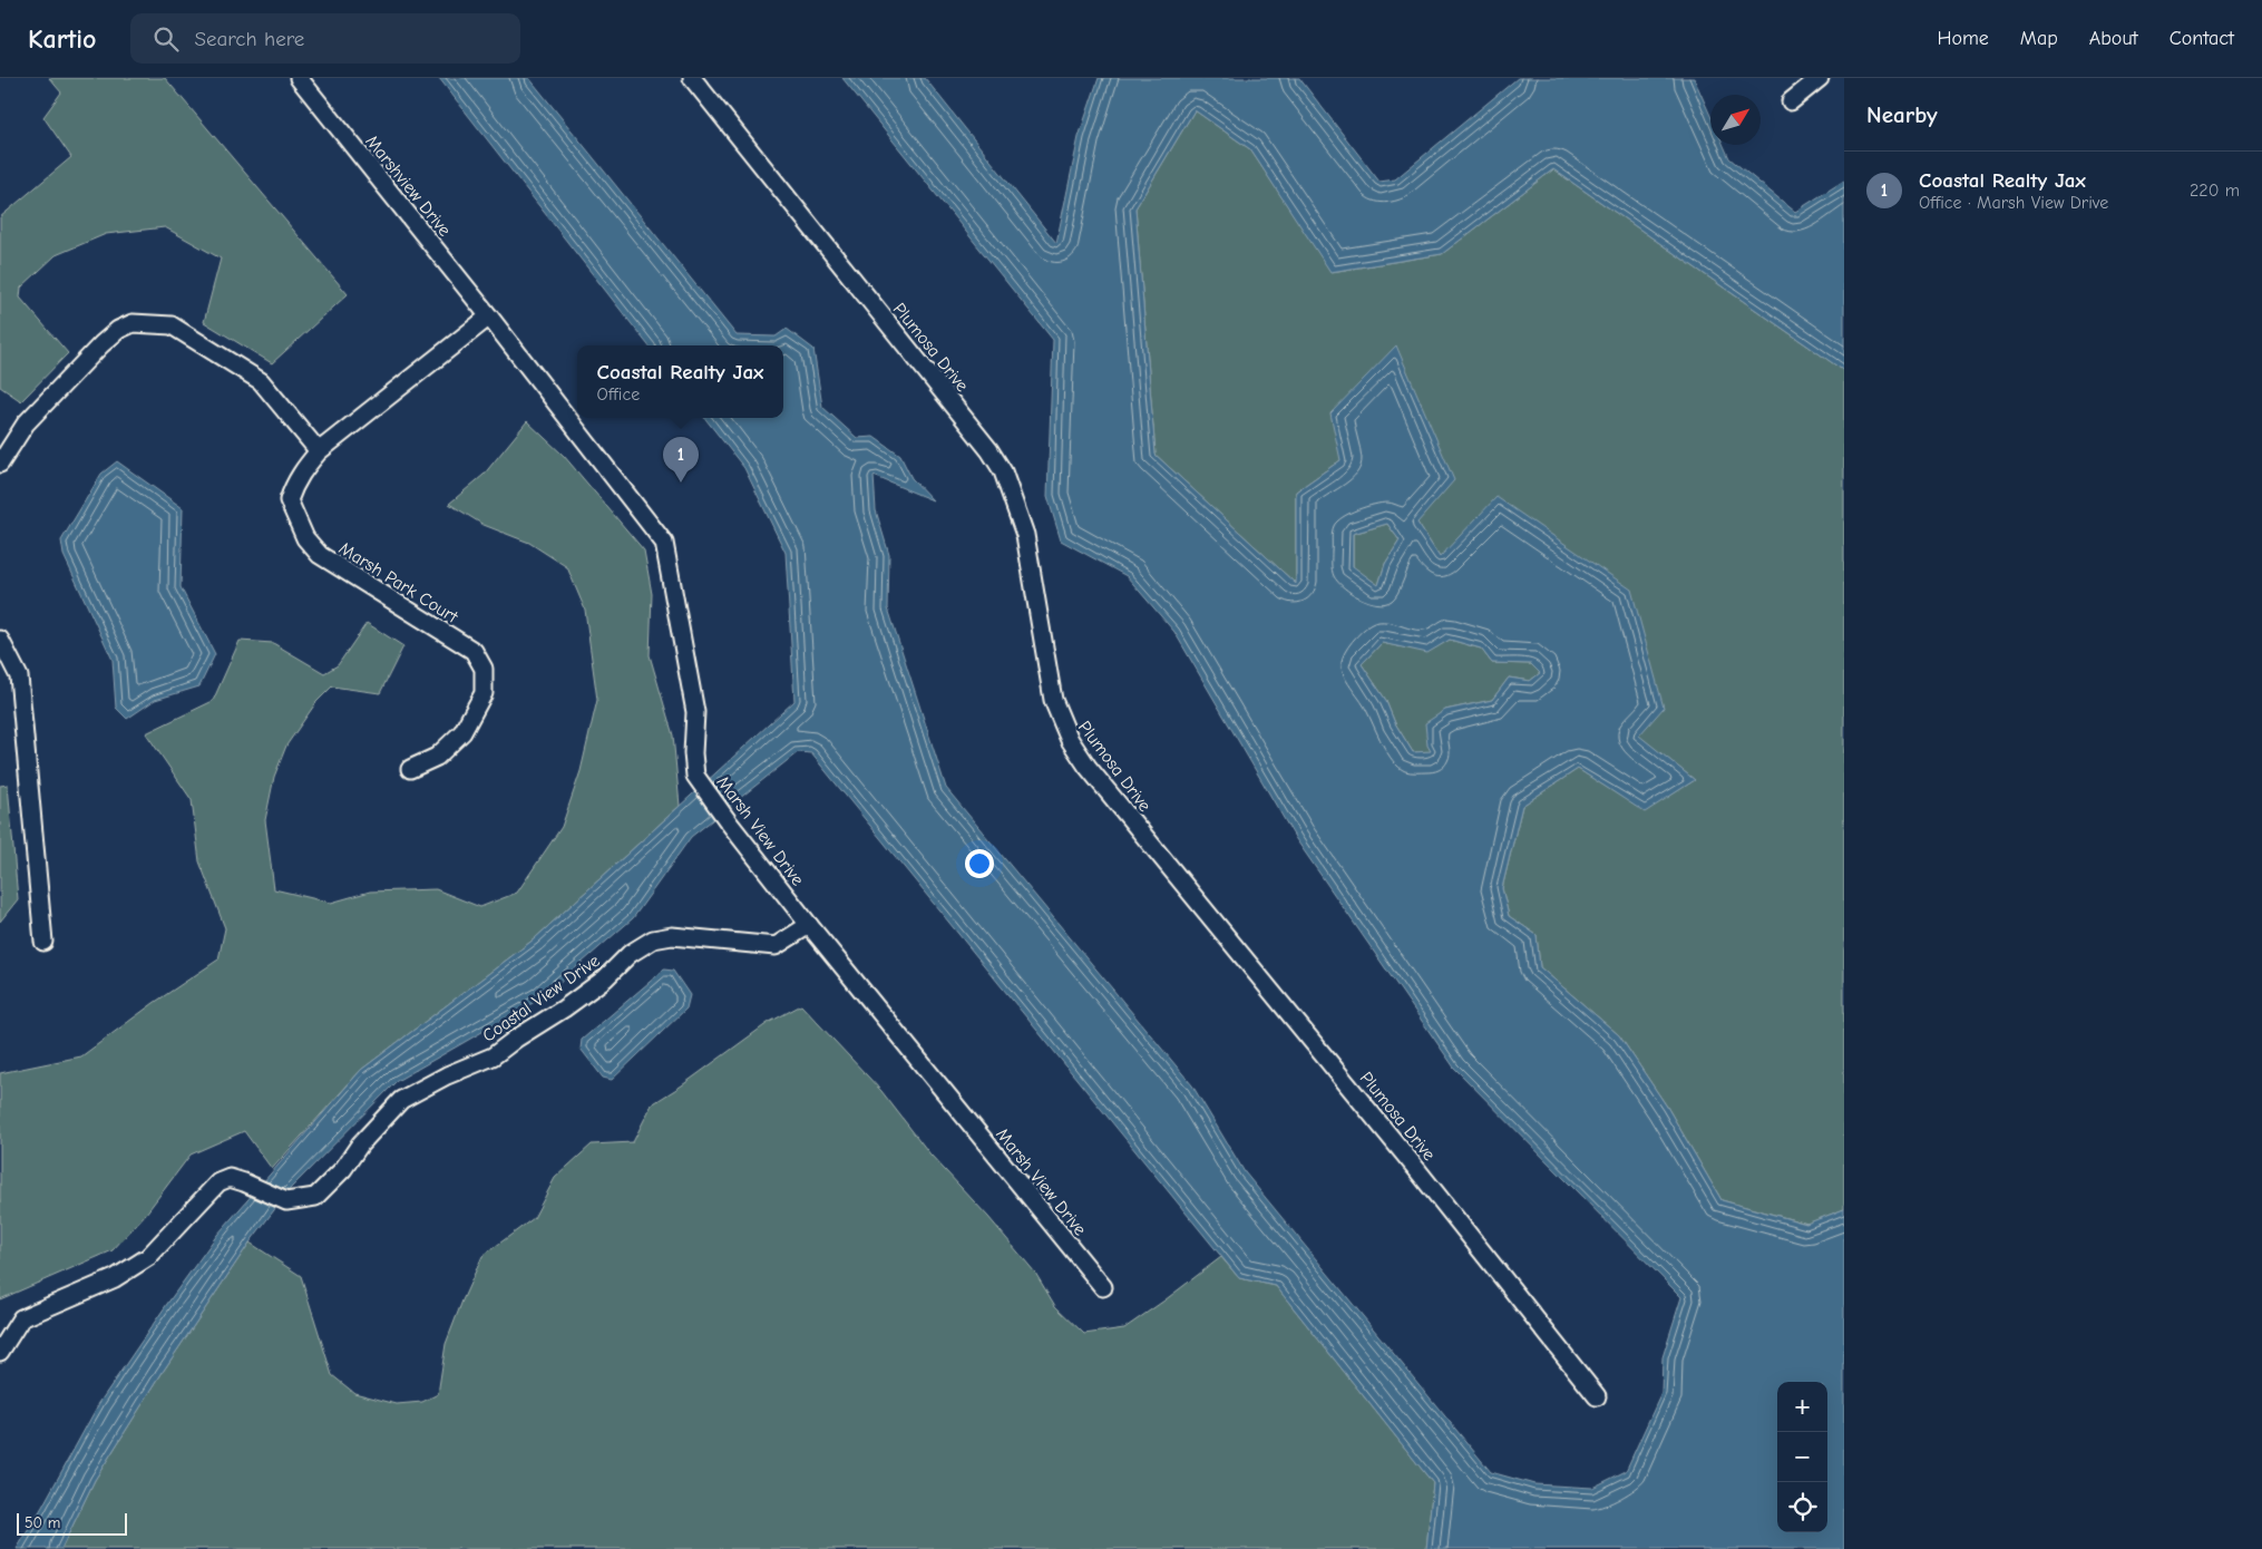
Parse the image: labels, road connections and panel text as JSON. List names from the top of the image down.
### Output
{
  "streets": {
    "street": [
      "Marshview Drive",
      "Plumosa Drive",
      "Marsh Park Court",
      "Marsh View Drive",
      "Coastal View Drive"
    ]
  },
  "crossings": [
    ["Marshview Drive", "Marsh Park Court"],
    ["Marshview Drive", "Marsh View Drive"],
    ["Marsh Park Court", "Marsh View Drive"],
    ["Marsh View Drive", "Coastal View Drive"]
  ],
  "scale_bar": "50 m",
  "north": "top right",
  "page": {
    "header": "Kartio",
    "search": "Search here",
    "nav": [
      "Home",
      "Map",
      "About",
      "Contact"
    ],
    "heading": "Nearby",
    "list": [
      {
        "mark": "1",
        "name": "Coastal Realty Jax",
        "note": "Office · Marsh View Drive",
        "value": "220 m"
      }
    ],
    "popup": ["Coastal Realty Jax", "Office"],
    "pins": "1",
    "map_buttons": ["+", "−"],
    "scale": "50 m"
  }
}
